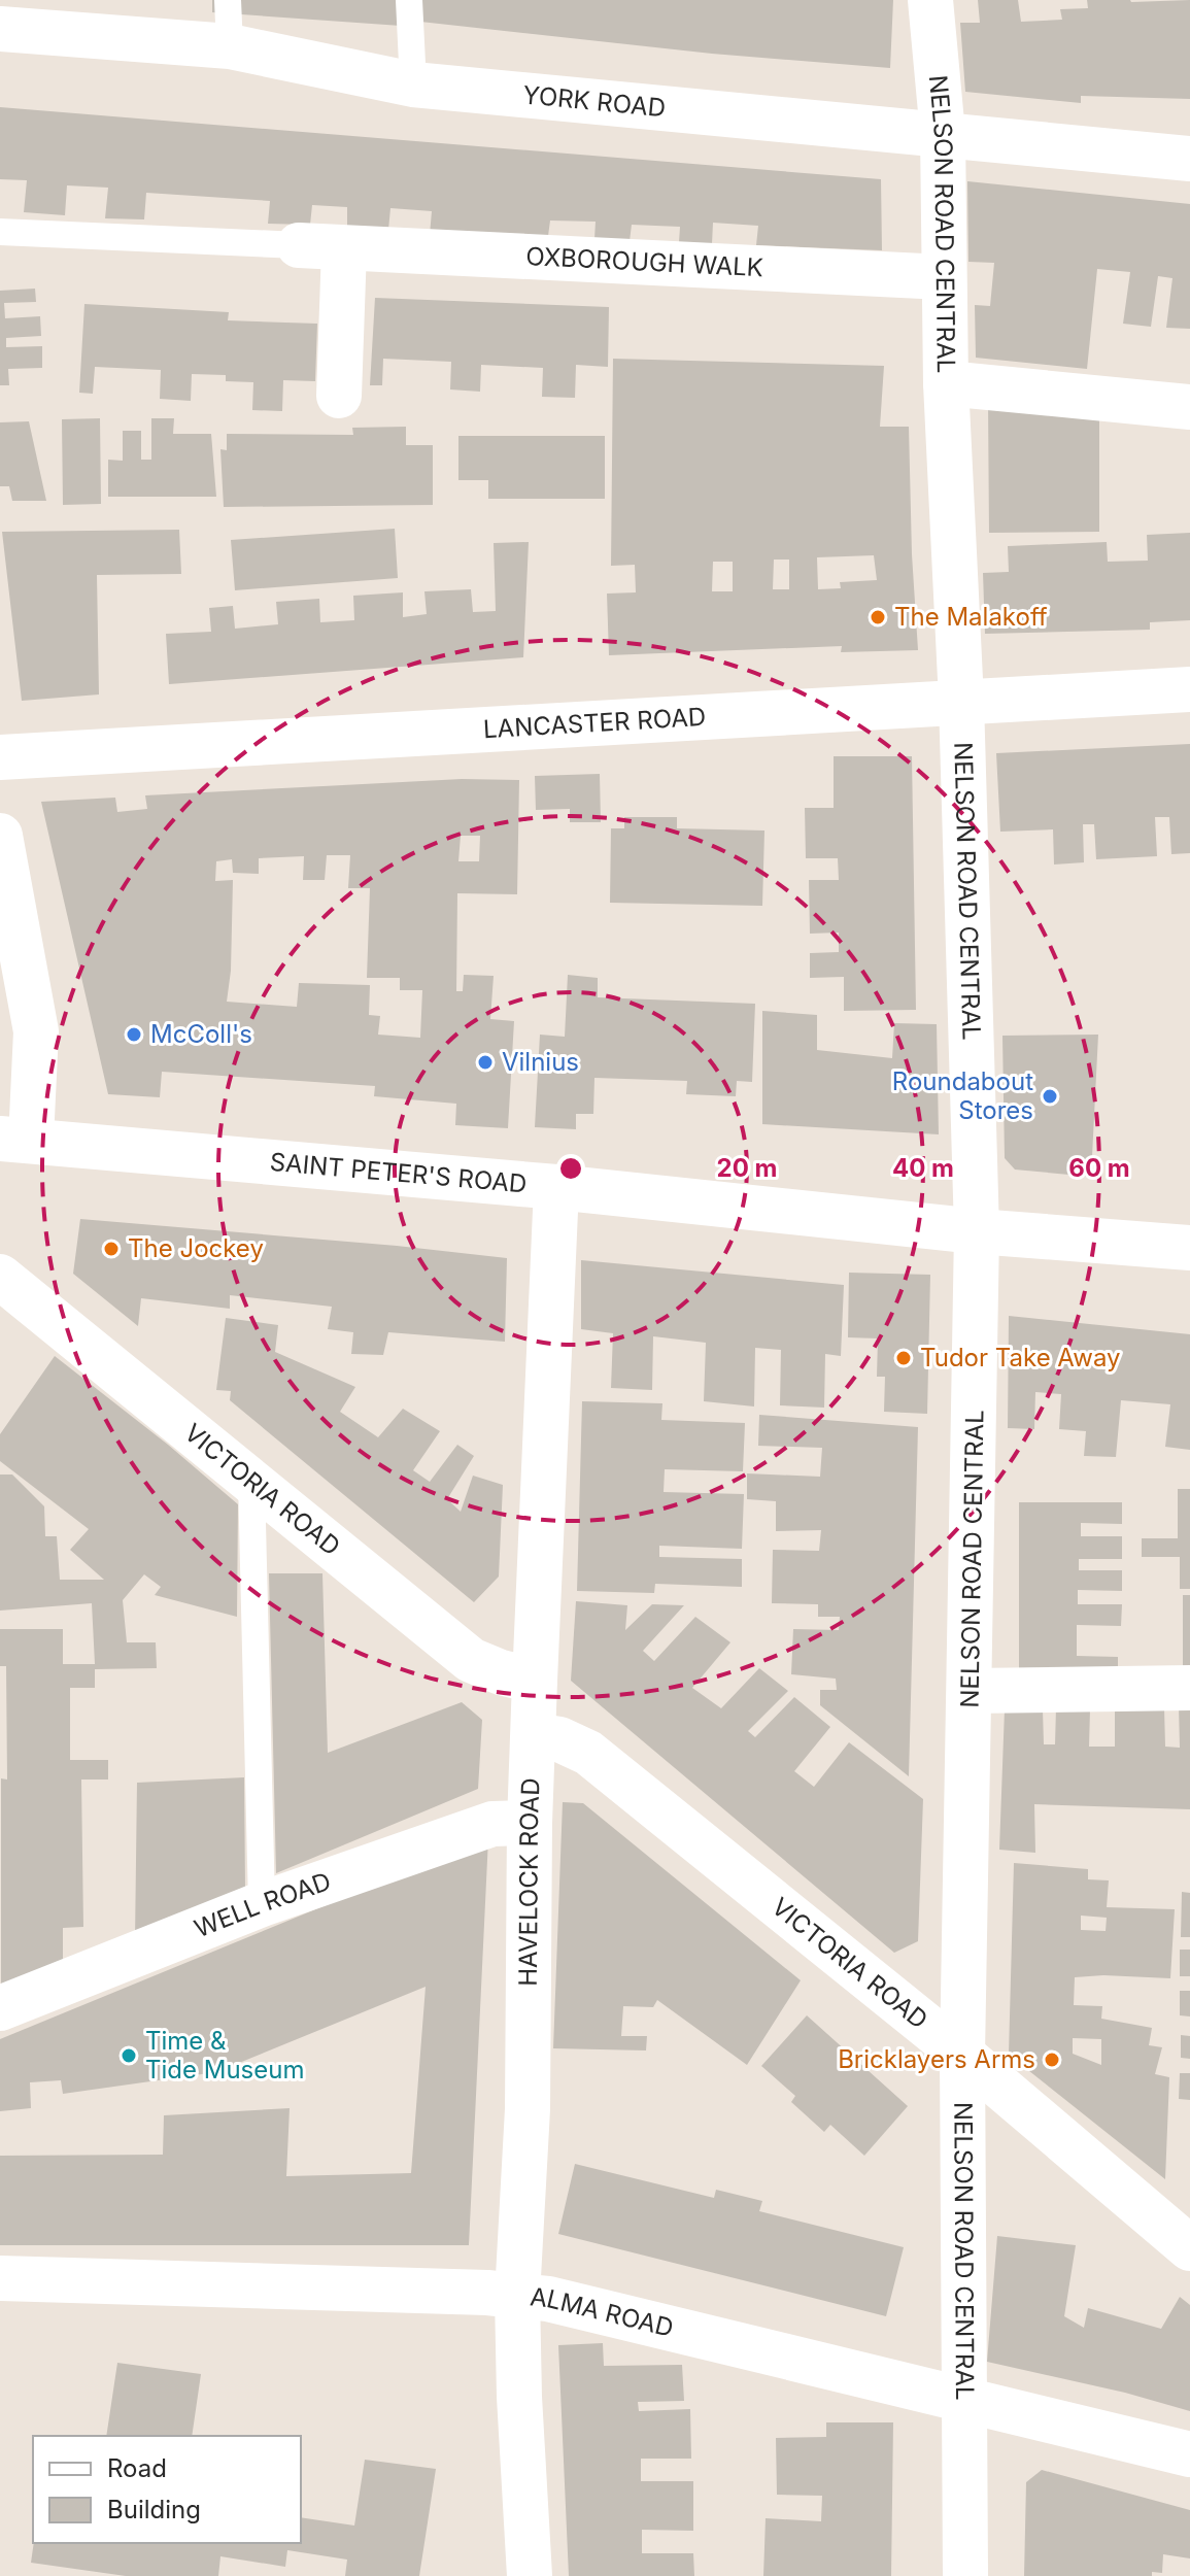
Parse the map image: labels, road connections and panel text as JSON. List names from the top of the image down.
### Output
{
  "streets": {
    "street": [
      "YORK ROAD",
      "NELSON ROAD CENTRAL",
      "OXBOROUGH WALK",
      "LANCASTER ROAD",
      "SAINT PETER'S ROAD",
      "VICTORIA ROAD",
      "HAVELOCK ROAD",
      "WELL ROAD",
      "ALMA ROAD"
    ]
  },
  "crossings": [
    ["YORK ROAD", "NELSON ROAD CENTRAL"],
    ["NELSON ROAD CENTRAL", "OXBOROUGH WALK"],
    ["NELSON ROAD CENTRAL", "LANCASTER ROAD"],
    ["NELSON ROAD CENTRAL", "SAINT PETER'S ROAD"],
    ["NELSON ROAD CENTRAL", "VICTORIA ROAD"],
    ["NELSON ROAD CENTRAL", "ALMA ROAD"],
    ["SAINT PETER'S ROAD", "HAVELOCK ROAD"],
    ["VICTORIA ROAD", "HAVELOCK ROAD"],
    ["HAVELOCK ROAD", "WELL ROAD"],
    ["HAVELOCK ROAD", "ALMA ROAD"]
  ],
  "places": [
    "The Malakoff",
    "McColl's",
    "Vilnius",
    "Roundabout Stores",
    "The Jockey",
    "Tudor Take Away",
    "Time & Tide Museum",
    "Bricklayers Arms"
  ],
  "legend": ["Road", "Building"],
  "rings": ["20 m", "40 m", "60 m"]
}
